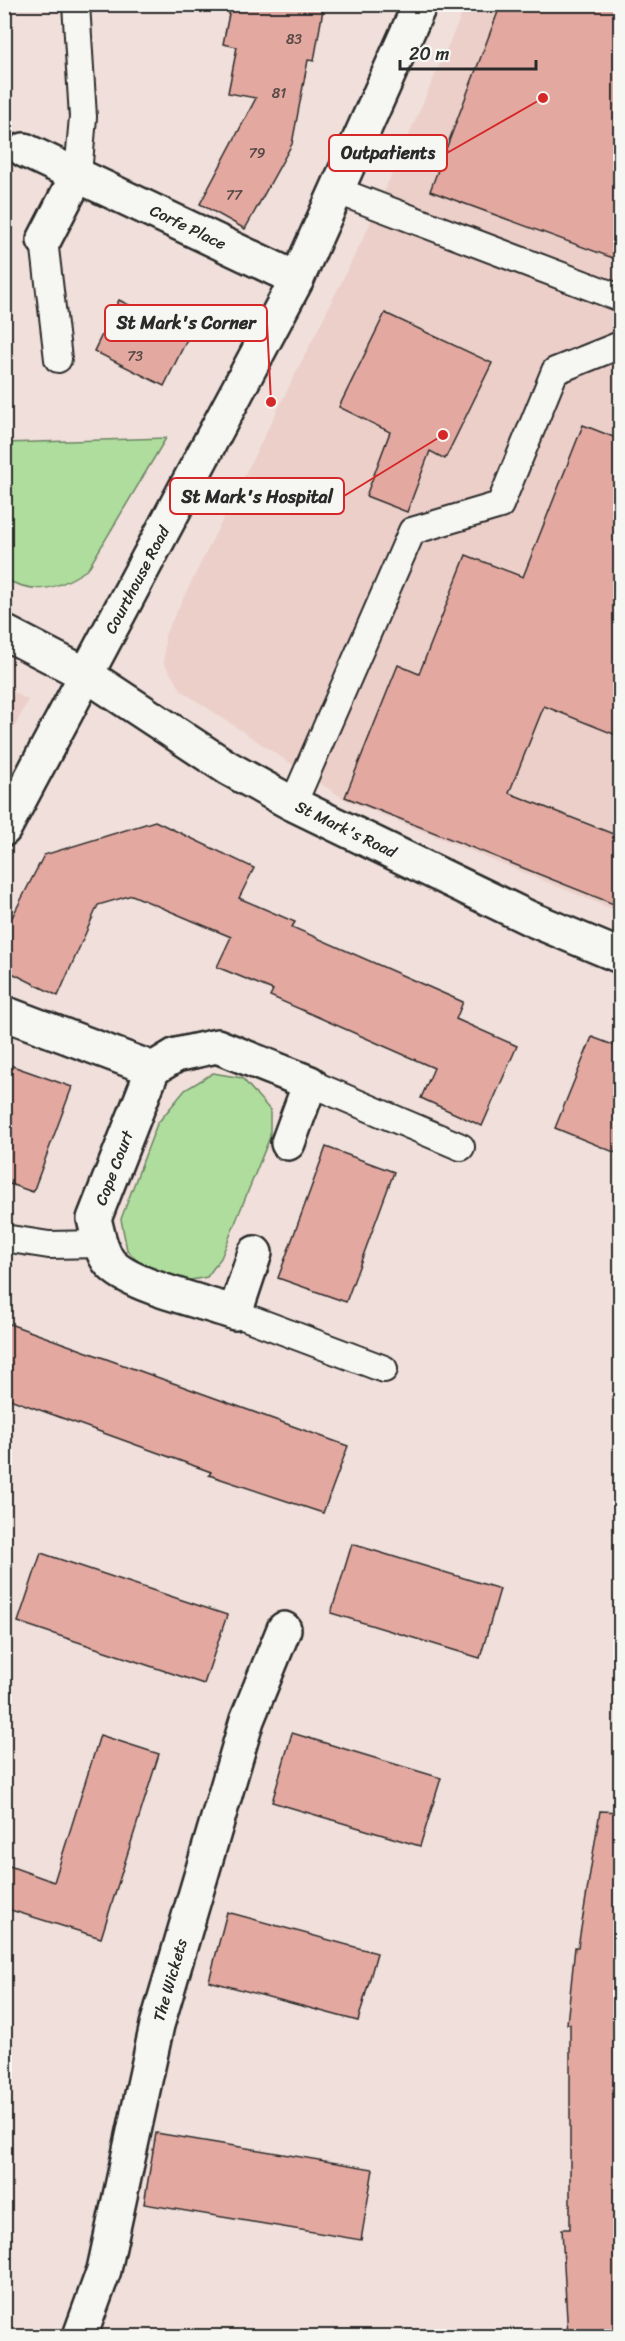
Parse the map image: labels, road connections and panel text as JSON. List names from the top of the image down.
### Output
{
  "streets": {
    "street": [
      "Corfe Place",
      "Courthouse Road",
      "St Mark's Road",
      "Cope Court",
      "The Wickets"
    ]
  },
  "crossings": [
    ["Corfe Place", "Courthouse Road"],
    ["Courthouse Road", "St Mark's Road"]
  ],
  "places": ["Outpatients", "St Mark's Corner", "St Mark's Hospital"],
  "house_numbers": [
    "83",
    "81",
    "79",
    "77",
    "73"
  ],
  "scale_bar": "20 m"
}
